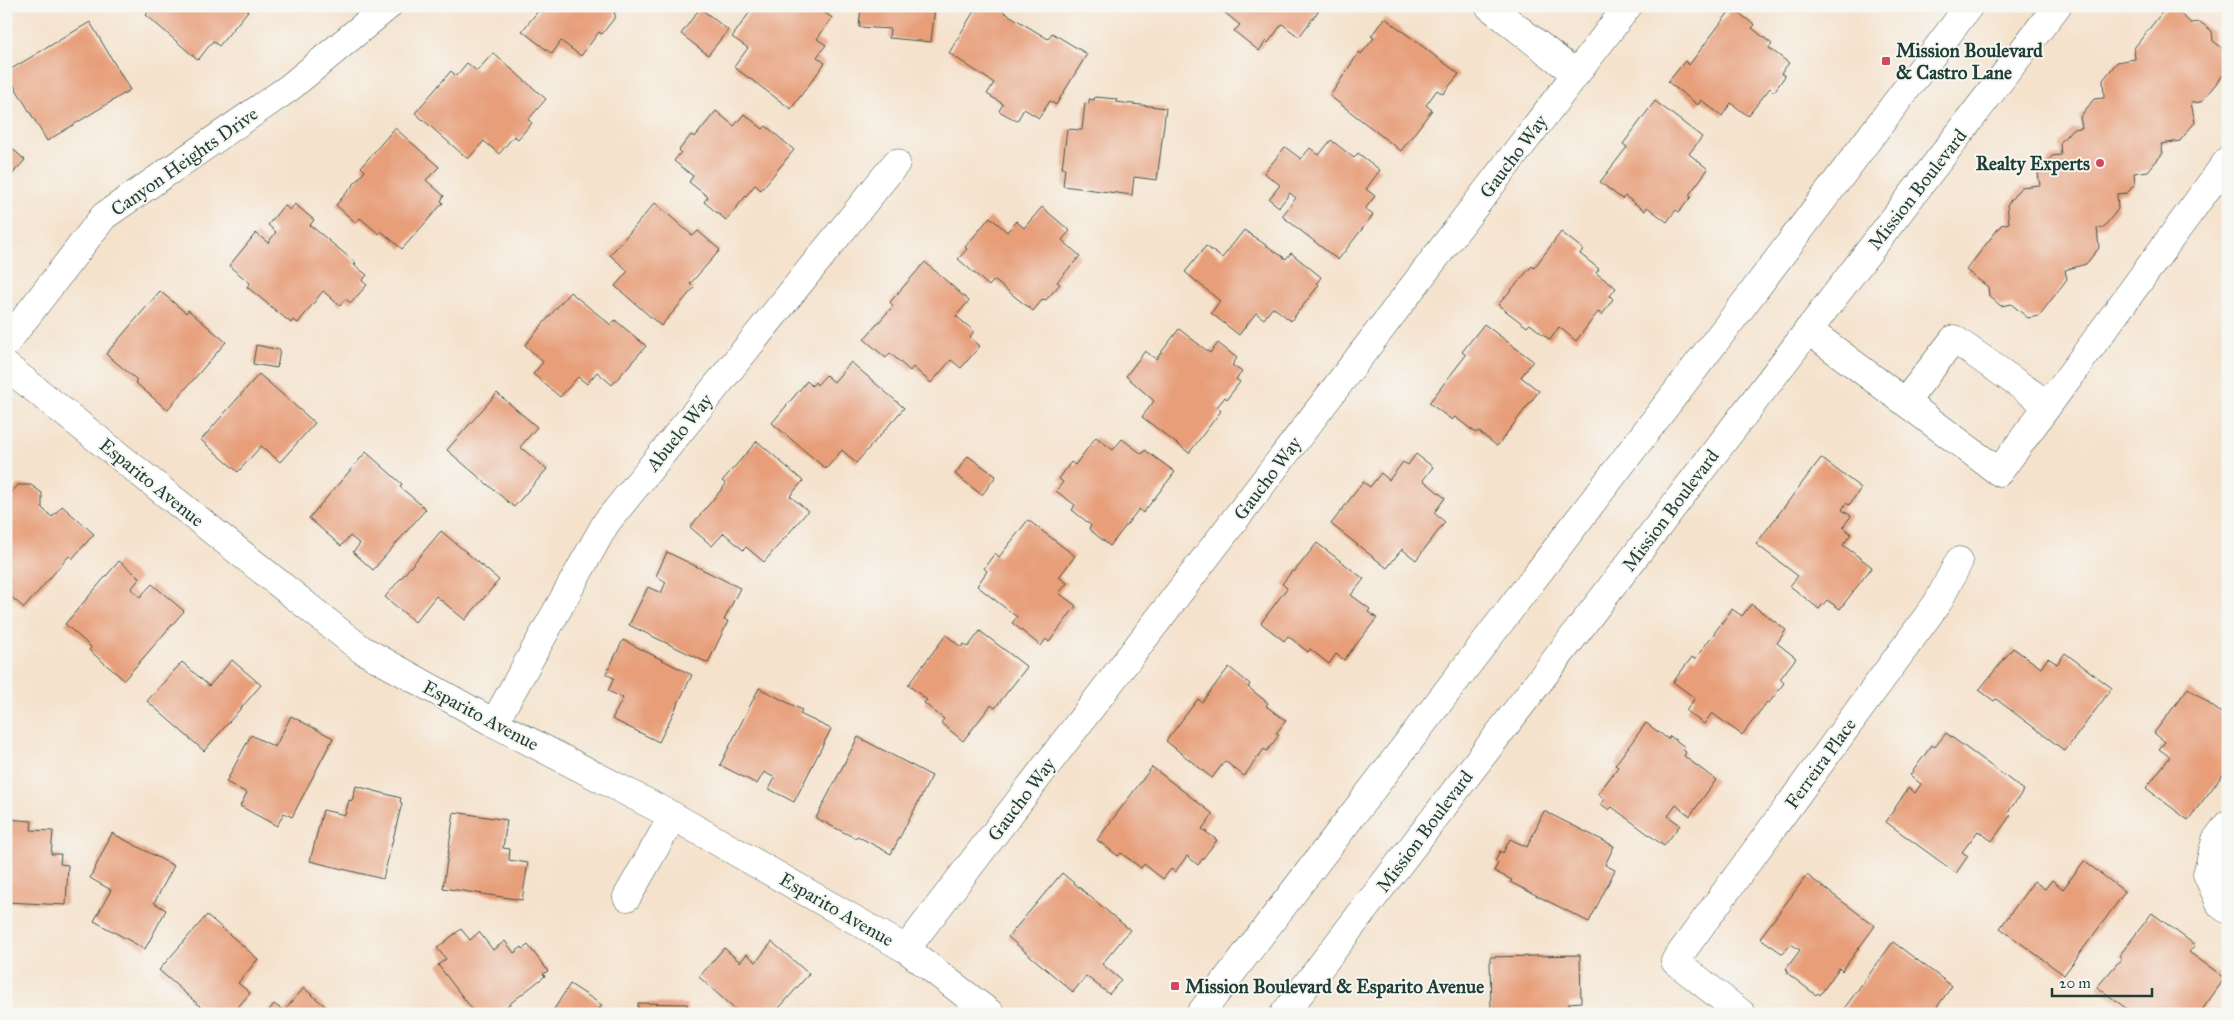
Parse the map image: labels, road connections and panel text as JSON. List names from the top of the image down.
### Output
{
  "streets": {
    "street": [
      "Gaucho Way",
      "Canyon Heights Drive",
      "Mission Boulevard",
      "Abuelo Way",
      "Esparito Avenue",
      "Ferreira Place"
    ]
  },
  "crossings": [
    ["Gaucho Way", "Esparito Avenue"],
    ["Abuelo Way", "Esparito Avenue"]
  ],
  "places": {
    "transit": ["Mission Boulevard & Castro Lane", "Mission Boulevard & Esparito Avenue"],
    "other": ["Realty Experts"]
  },
  "scale_bar": "20 m"
}
